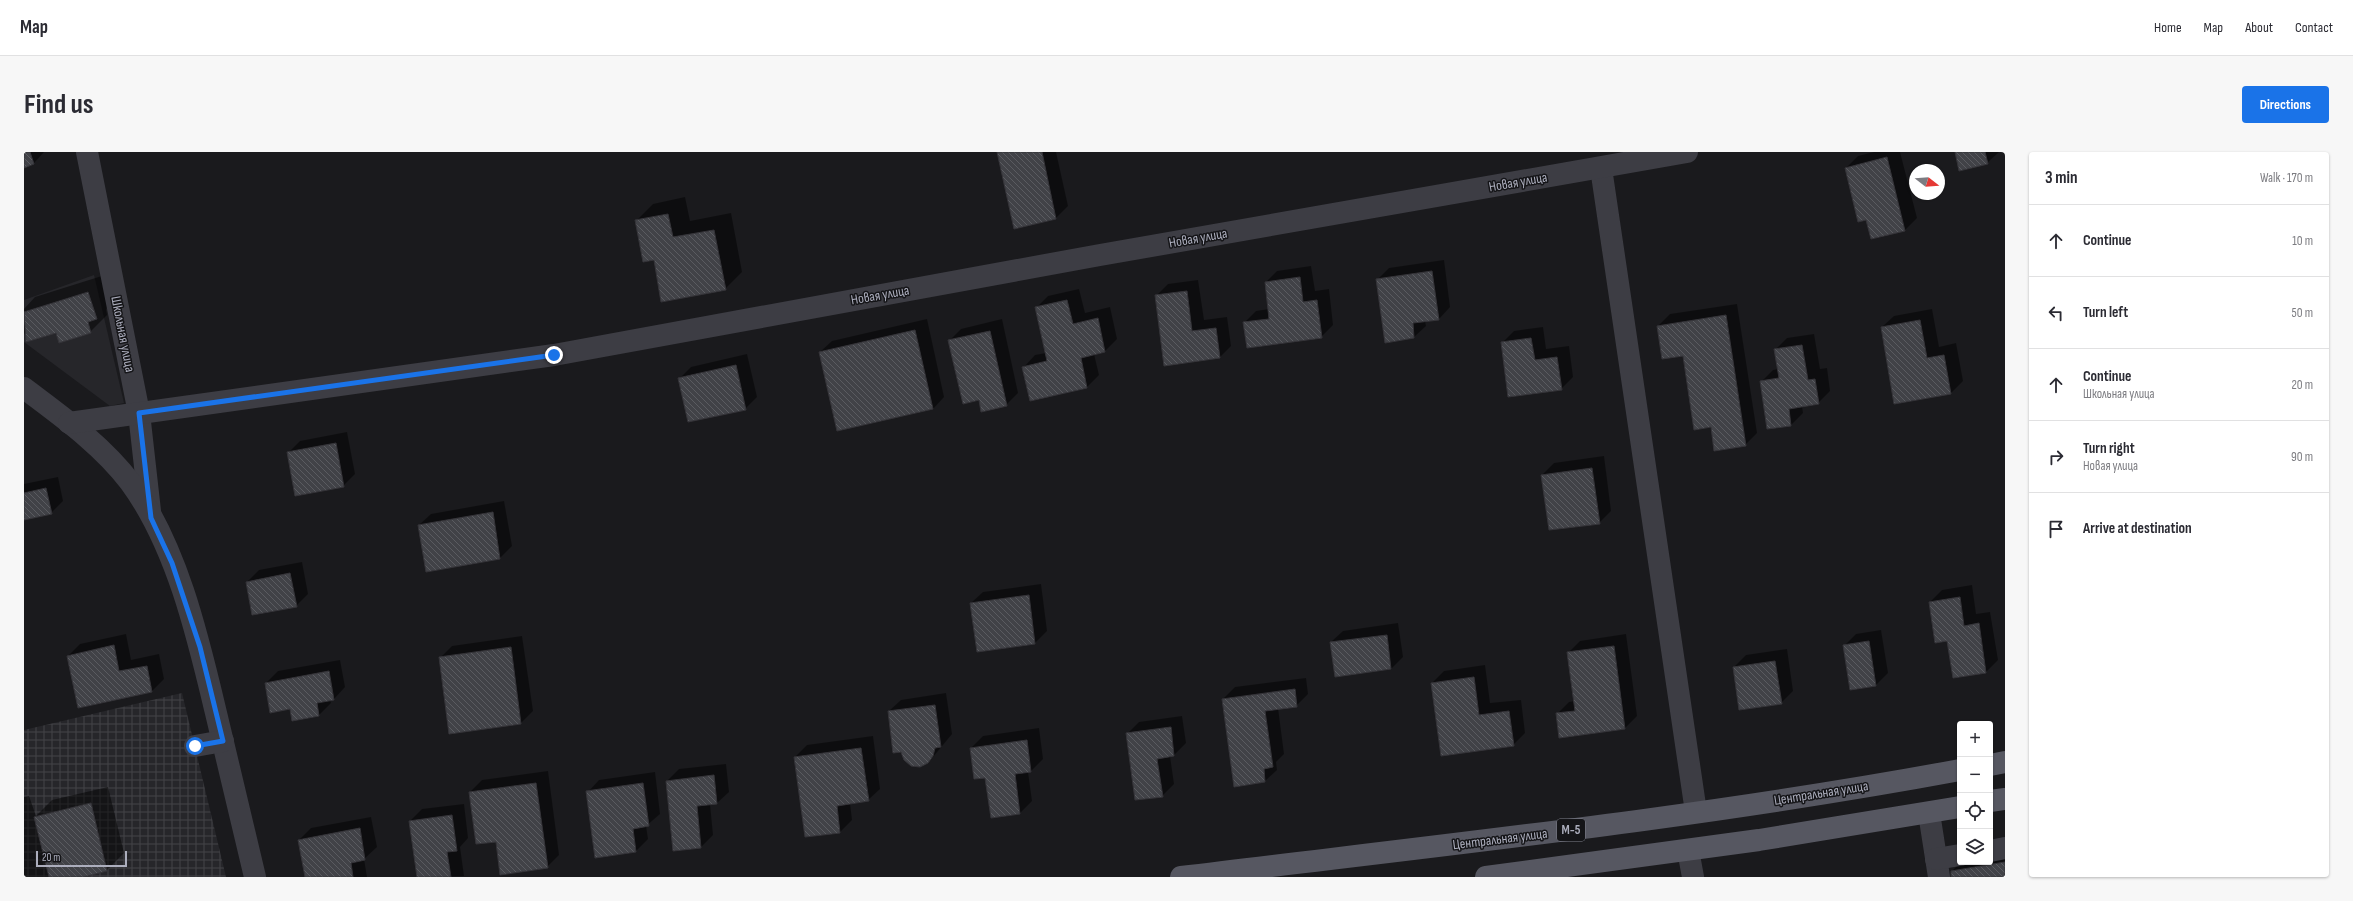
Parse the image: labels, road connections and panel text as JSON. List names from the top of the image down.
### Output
{
  "streets": {
    "main road": ["Центральная улица", "М-5"],
    "street": ["Новая улица", "Школьная улица"]
  },
  "crossings": [
    ["Новая улица", "Школьная улица"]
  ],
  "scale_bar": "20 m",
  "north": "right",
  "page": {
    "header": "Map",
    "nav": [
      "Home",
      "Map",
      "About",
      "Contact"
    ],
    "buttons": "Directions",
    "title": "Find us",
    "heading": ["3 min", "Walk · 170 m"],
    "list": [
      ["Continue", "10 m"],
      ["Turn left", "50 m"],
      ["Continue", "Школьная улица", "20 m"],
      ["Turn right", "Новая улица", "90 m"],
      "Arrive at destination"
    ],
    "map_buttons": ["+", "−"],
    "scale": "20 m"
  }
}
